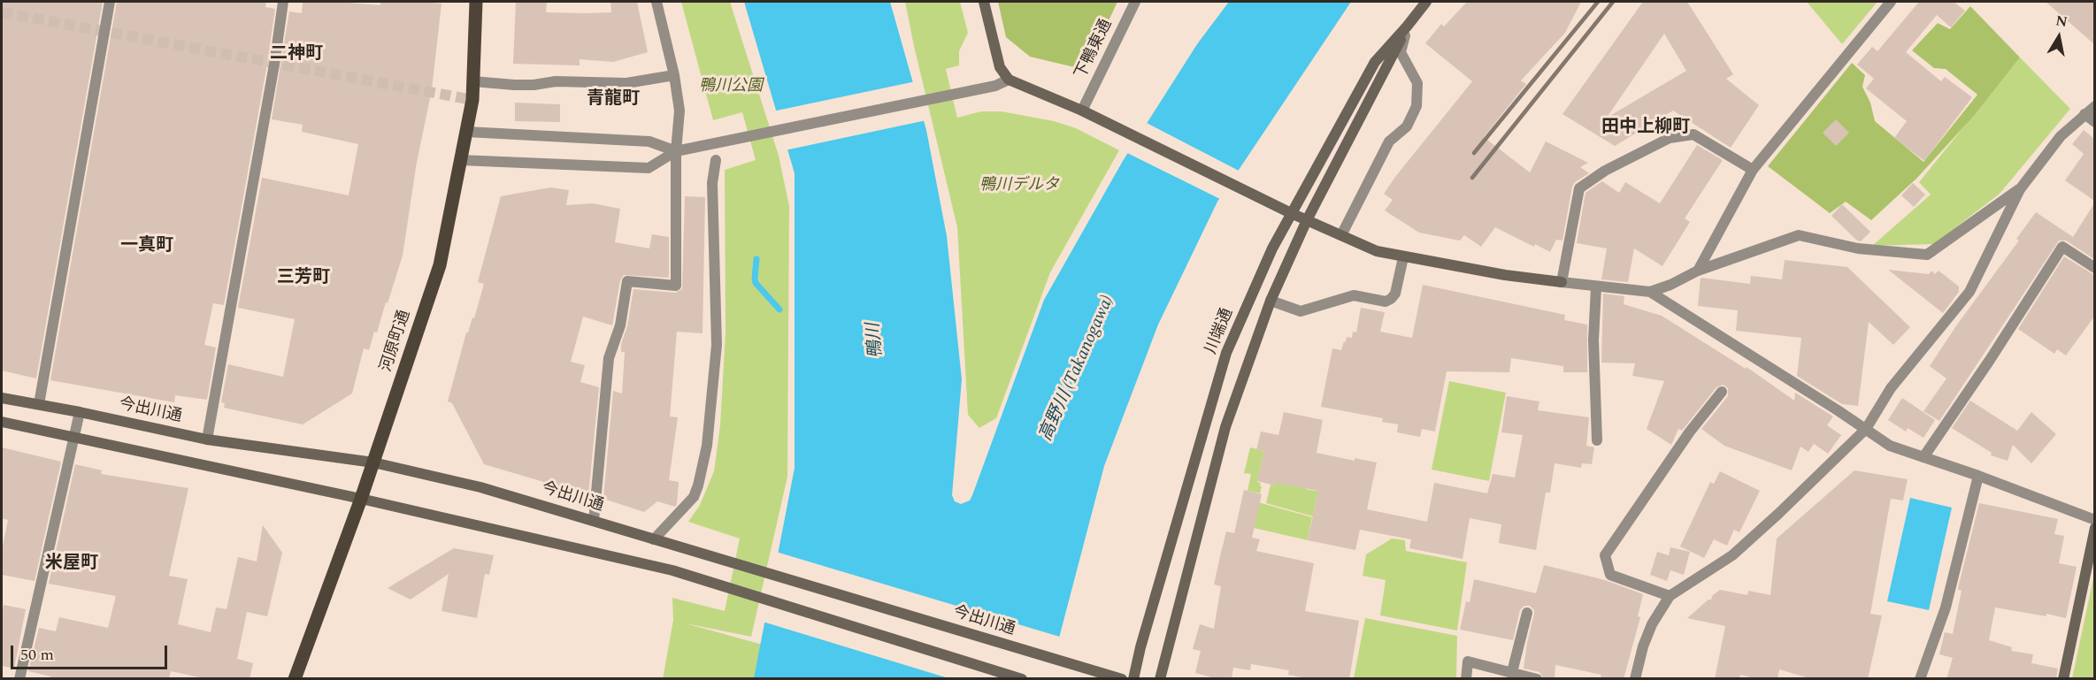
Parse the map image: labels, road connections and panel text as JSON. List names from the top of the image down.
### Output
{
  "streets": {
    "main road": ["河原町通"],
    "street": ["下鴨東通", "川端通", "今出川通"]
  },
  "crossings": [
    ["河原町通", "今出川通"]
  ],
  "districts": [
    "二神町",
    "青龍町",
    "田中上柳町",
    "一真町",
    "三芳町",
    "米屋町"
  ],
  "water": ["鴨川", "高野川 (Takanogawa)"],
  "parks": ["鴨川公園", "鴨川デルタ"],
  "scale_bar": "50 m",
  "north": "top"
}
